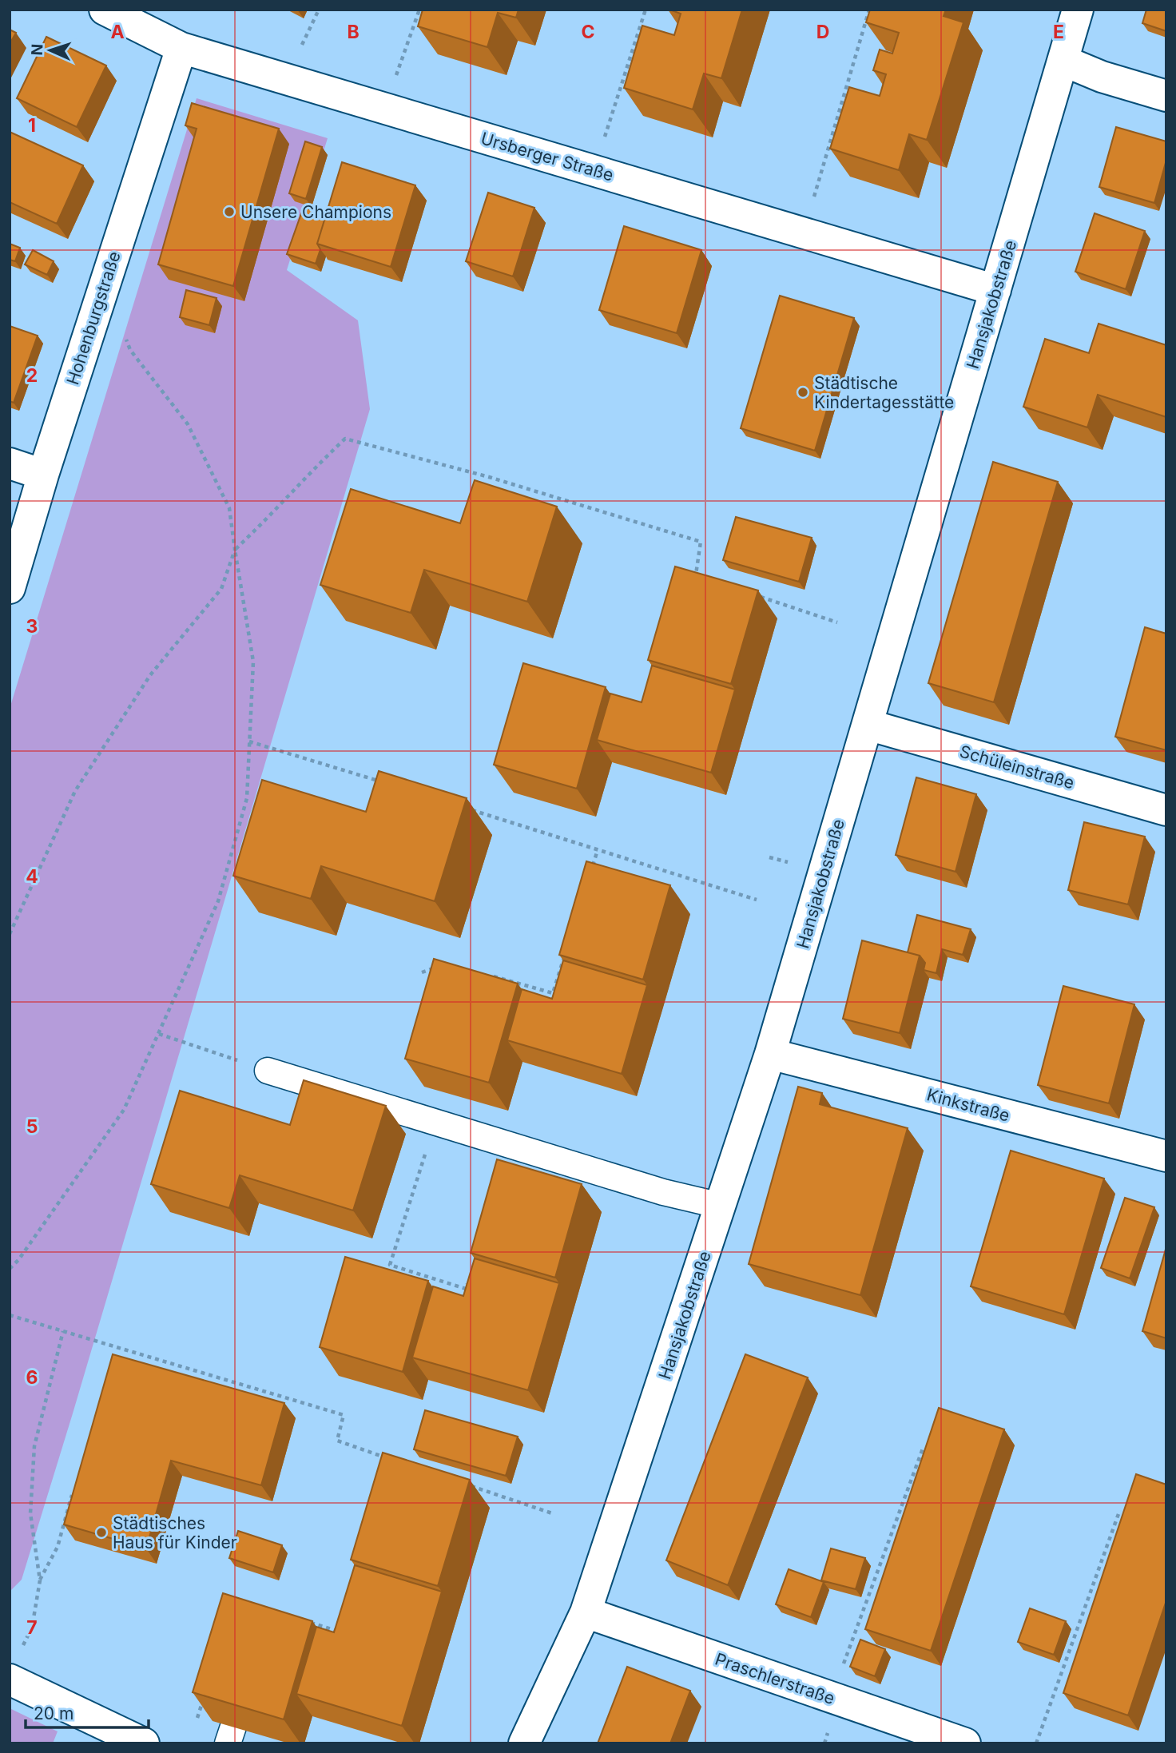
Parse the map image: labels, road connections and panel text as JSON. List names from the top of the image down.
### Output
{
  "streets": {
    "street": [
      "Ursberger Straße",
      "Hansjakobstraße",
      "Hohenburgstraße",
      "Schüleinstraße",
      "Kinkstraße",
      "Praschlerstraße"
    ]
  },
  "crossings": [
    ["Ursberger Straße", "Hansjakobstraße"],
    ["Ursberger Straße", "Hohenburgstraße"],
    ["Hansjakobstraße", "Schüleinstraße"],
    ["Hansjakobstraße", "Kinkstraße"],
    ["Hansjakobstraße", "Praschlerstraße"]
  ],
  "places": ["Unsere Champions", "Städtische Kindertagesstätte", "Städtisches Haus für Kinder"],
  "scale_bar": "20 m",
  "north": "left",
  "grid": {
    "columns": [
      "A",
      "B",
      "C",
      "D",
      "E"
    ],
    "rows": [
      "1",
      "2",
      "3",
      "4",
      "5",
      "6",
      "7"
    ]
  }
}
